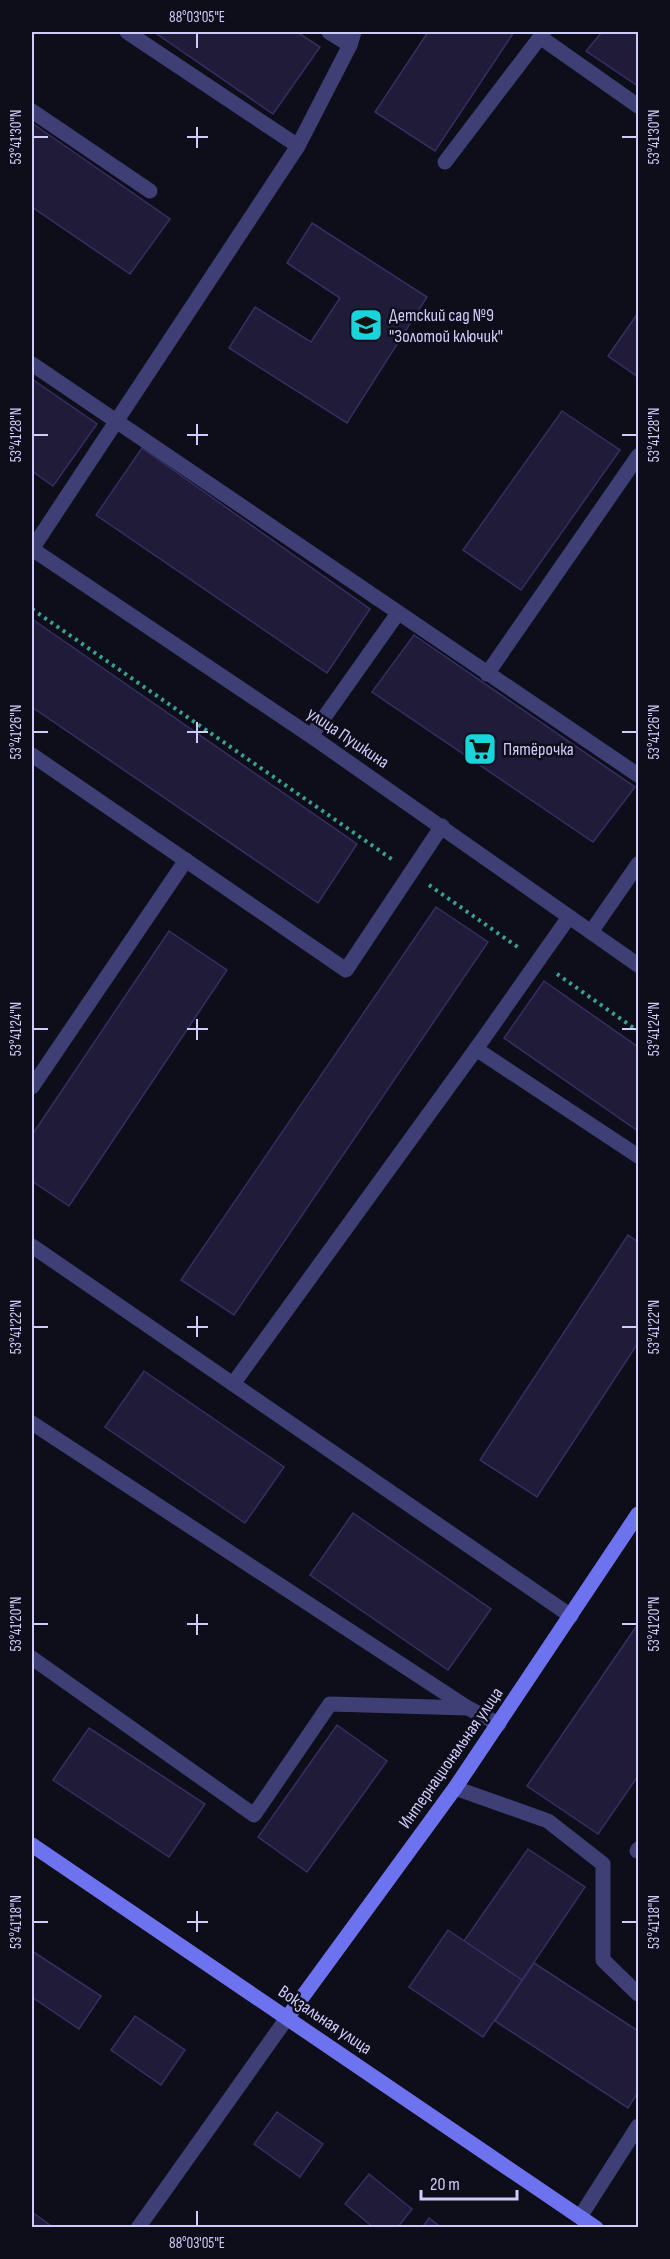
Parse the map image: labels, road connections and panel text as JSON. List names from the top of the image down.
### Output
{
  "streets": {
    "main road": ["Интернациональная улица", "Вокзальная улица"],
    "street": ["улица Пушкина"]
  },
  "crossings": [
    ["Интернациональная улица", "Вокзальная улица"]
  ],
  "places": {
    "school or university": ["Детский сад №9 \"Золотой ключик\""],
    "supermarket": ["Пятёрочка"]
  },
  "scale_bar": "20 m",
  "coordinates": [
    "88°03'05\"E",
    "53°41'30\"N",
    "53°41'28\"N",
    "53°41'26\"N",
    "53°41'24\"N",
    "53°41'22\"N",
    "53°41'20\"N",
    "53°41'18\"N"
  ]
}
